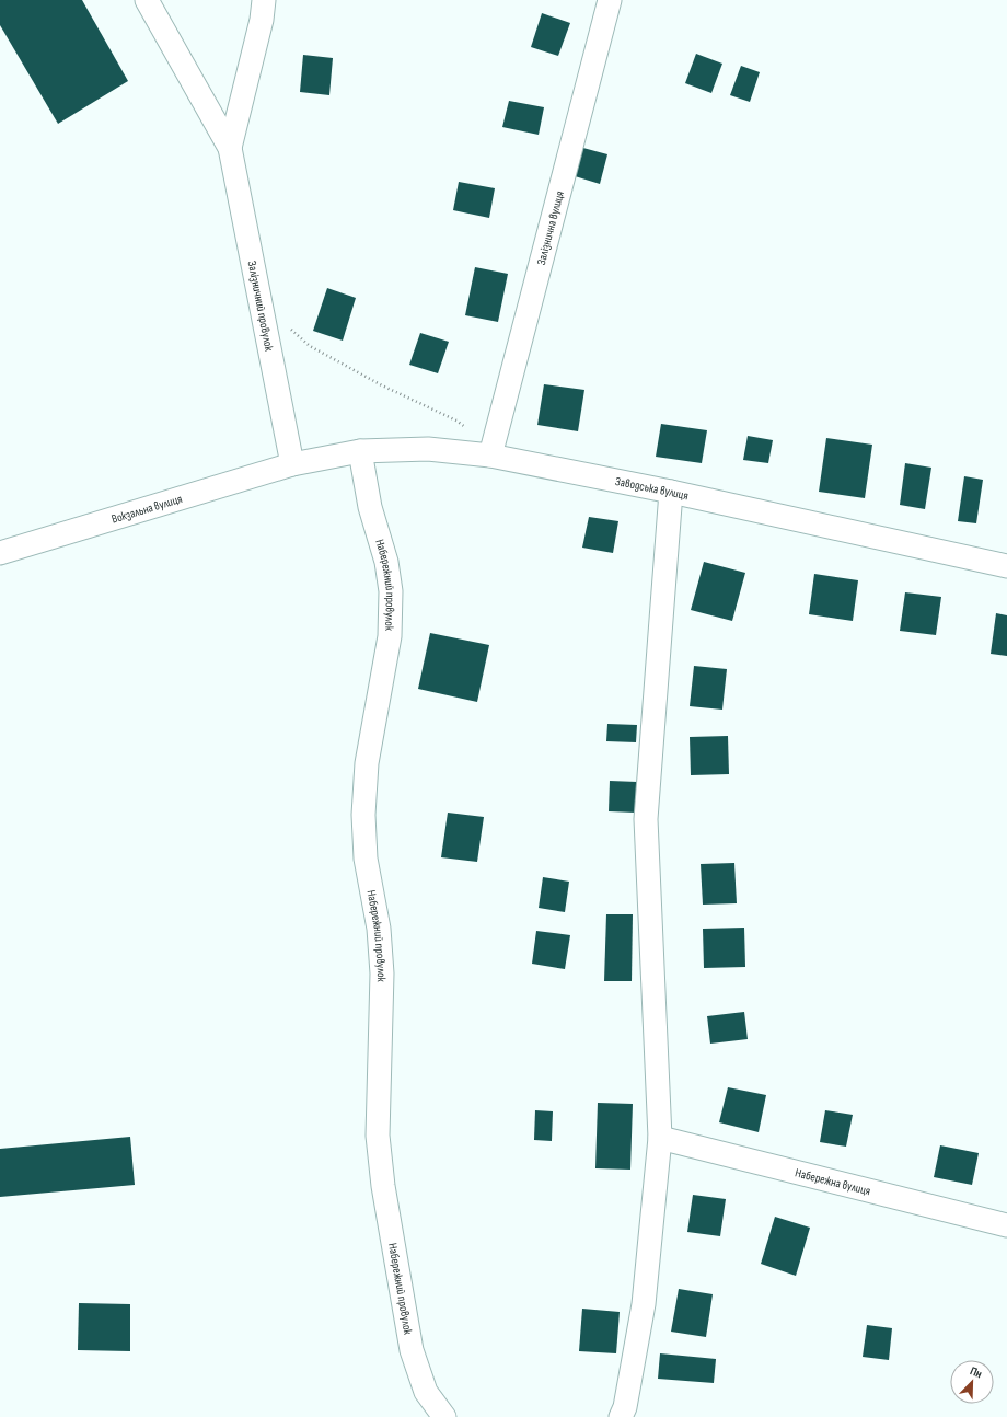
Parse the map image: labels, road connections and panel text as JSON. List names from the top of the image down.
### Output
{
  "streets": {
    "street": [
      "Залізнична вулиця",
      "Залізничний провулок",
      "Заводська вулиця",
      "Вокзальна вулиця",
      "Набережний провулок",
      "Набережна вулиця"
    ]
  },
  "crossings": [
    ["Залізнична вулиця", "Заводська вулиця"],
    ["Залізничний провулок", "Заводська вулиця"],
    ["Залізничний провулок", "Вокзальна вулиця"],
    ["Заводська вулиця", "Вокзальна вулиця"],
    ["Заводська вулиця", "Набережний провулок"]
  ],
  "north": "top right"
}
